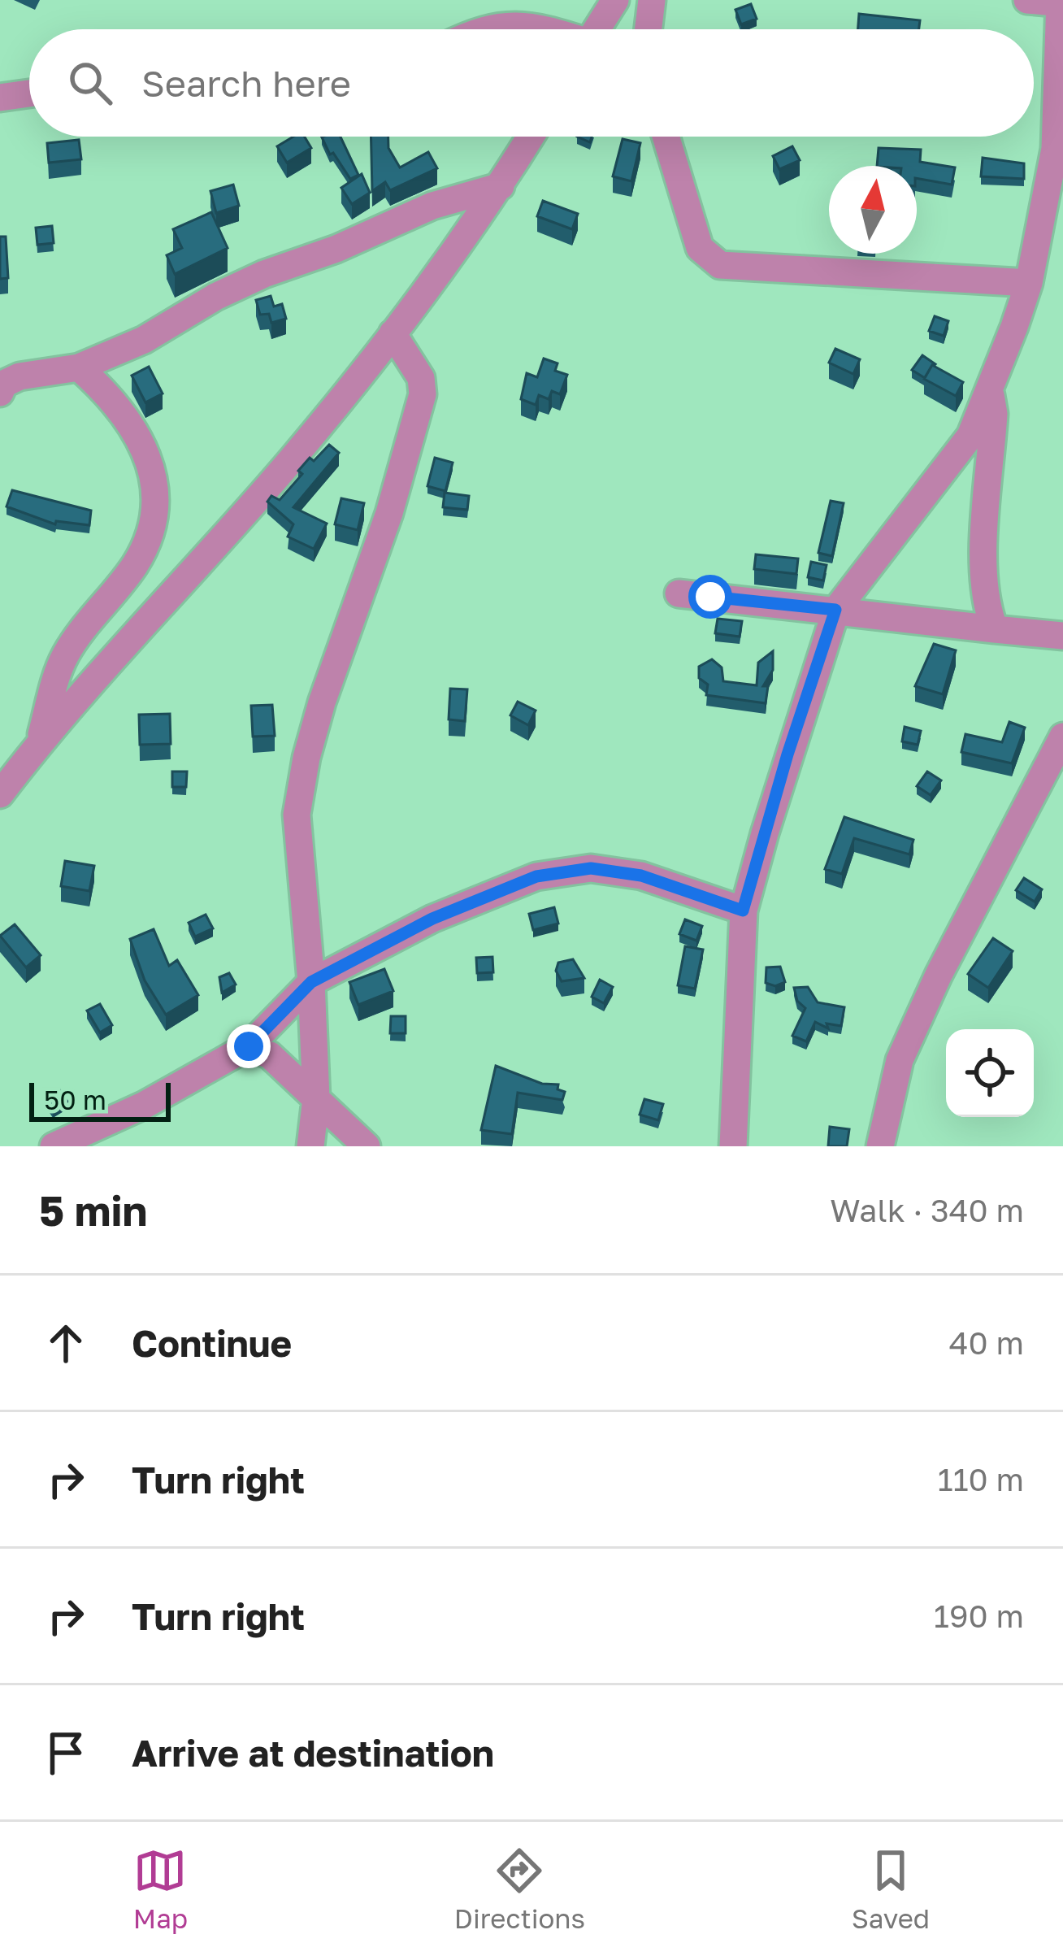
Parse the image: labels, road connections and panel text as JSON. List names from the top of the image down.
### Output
{
  "scale_bar": "50 m",
  "north": "top",
  "page": {
    "search": "Search here",
    "scale": "50 m",
    "heading": ["5 min", "Walk · 340 m"],
    "list": [
      ["Continue", "40 m"],
      ["Turn right", "110 m"],
      ["Turn right", "190 m"],
      "Arrive at destination"
    ],
    "nav": ["Map", "Directions", "Saved"]
  }
}
